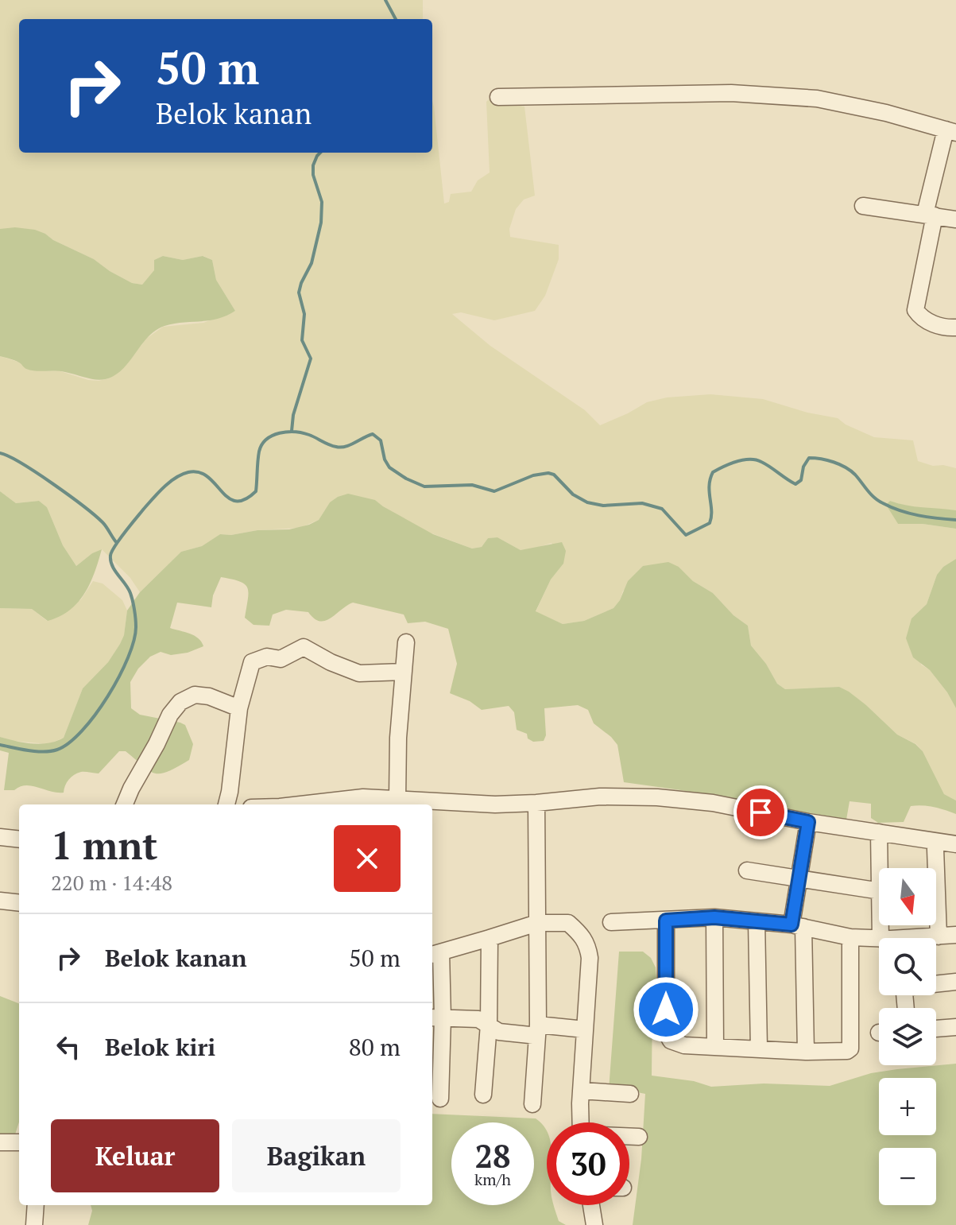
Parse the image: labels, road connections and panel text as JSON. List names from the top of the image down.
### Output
{
  "north": "bottom",
  "page": {
    "turn": ["50 m", "Belok kanan"],
    "heading": ["1 mnt", "220 m · 14:48"],
    "map_buttons": ["+", "−"],
    "list": [
      {
        "name": "Belok kanan",
        "value": "50 m"
      },
      {
        "name": "Belok kiri",
        "value": "80 m"
      }
    ],
    "buttons": ["Keluar", "Bagikan"],
    "speed": "28 km/h",
    "limit": "30"
  }
}
